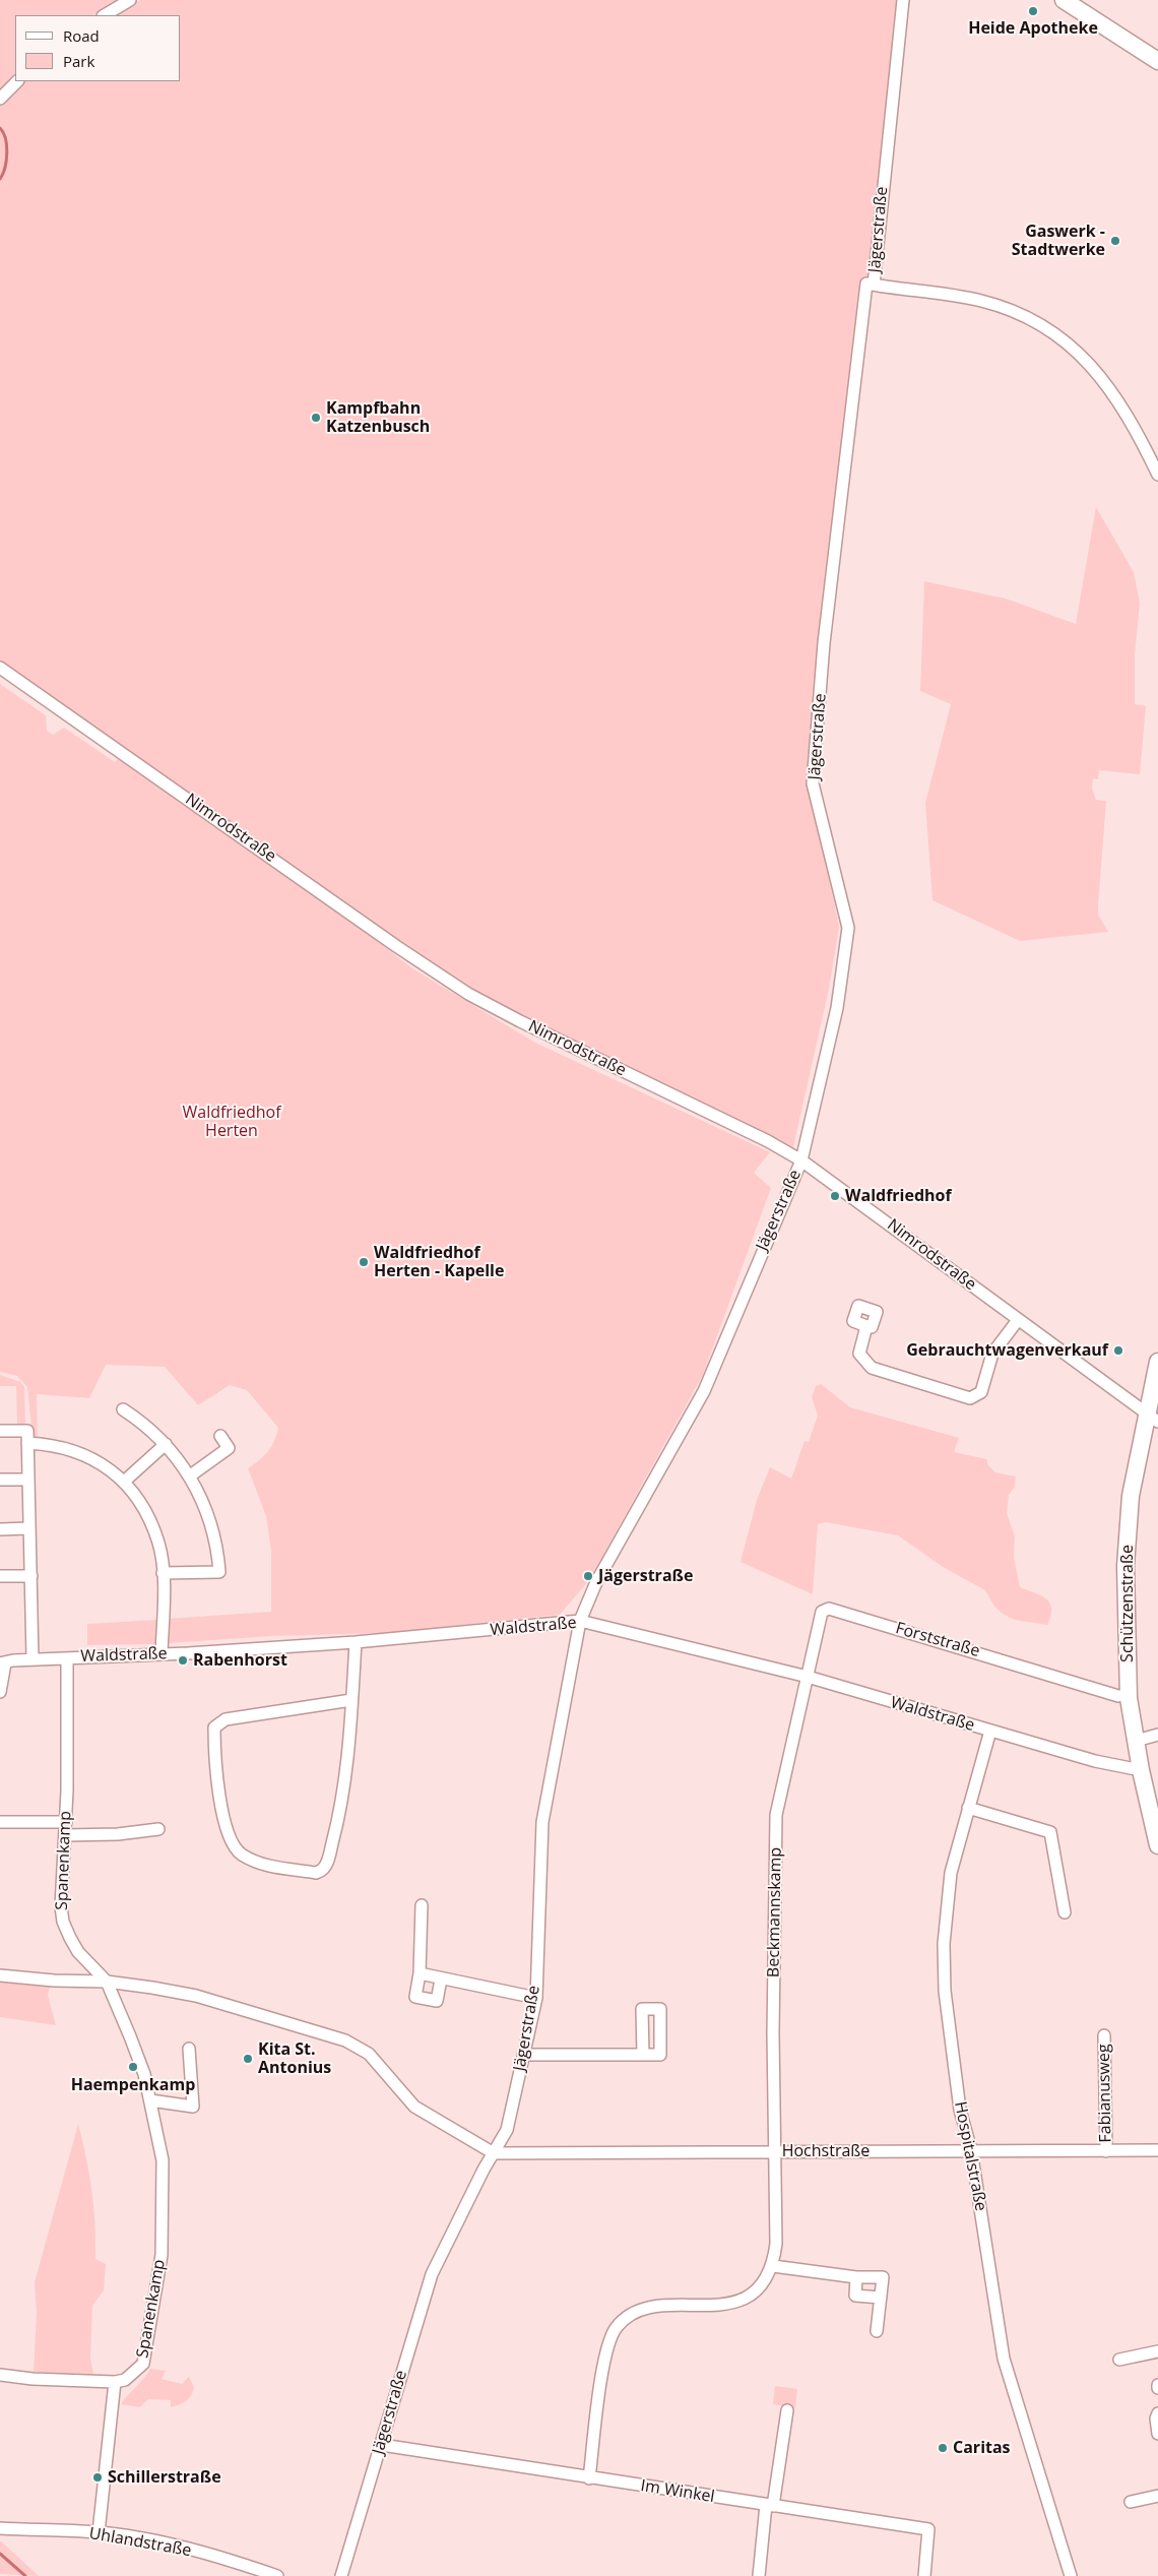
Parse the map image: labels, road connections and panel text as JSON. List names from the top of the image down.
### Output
{
  "streets": {
    "main road": ["Schützenstraße"],
    "street": [
      "Jägerstraße",
      "Nimrodstraße",
      "Waldstraße",
      "Forststraße",
      "Spanenkamp",
      "Beckmannskamp",
      "Fabianusweg",
      "Hochstraße",
      "Hospitalstraße",
      "Im Winkel",
      "Uhlandstraße"
    ]
  },
  "crossings": [
    ["Jägerstraße", "Nimrodstraße"],
    ["Jägerstraße", "Waldstraße"],
    ["Jägerstraße", "Hochstraße"],
    ["Jägerstraße", "Im Winkel"],
    ["Nimrodstraße", "Schützenstraße"],
    ["Schützenstraße", "Waldstraße"],
    ["Waldstraße", "Forststraße"],
    ["Waldstraße", "Spanenkamp"],
    ["Waldstraße", "Beckmannskamp"],
    ["Waldstraße", "Hospitalstraße"],
    ["Forststraße", "Beckmannskamp"],
    ["Beckmannskamp", "Hochstraße"],
    ["Fabianusweg", "Hochstraße"],
    ["Hochstraße", "Hospitalstraße"]
  ],
  "parks": ["Waldfriedhof Herten"],
  "places": [
    "Heide Apotheke",
    "Gaswerk - Stadtwerke",
    "Kampfbahn Katzenbusch",
    "Waldfriedhof",
    "Waldfriedhof Herten - Kapelle",
    "Gebrauchtwagenverkauf",
    "Jägerstraße",
    "Rabenhorst",
    "Kita St. Antonius",
    "Haempenkamp",
    "Caritas",
    "Schillerstraße"
  ],
  "legend": ["Road", "Park"]
}
